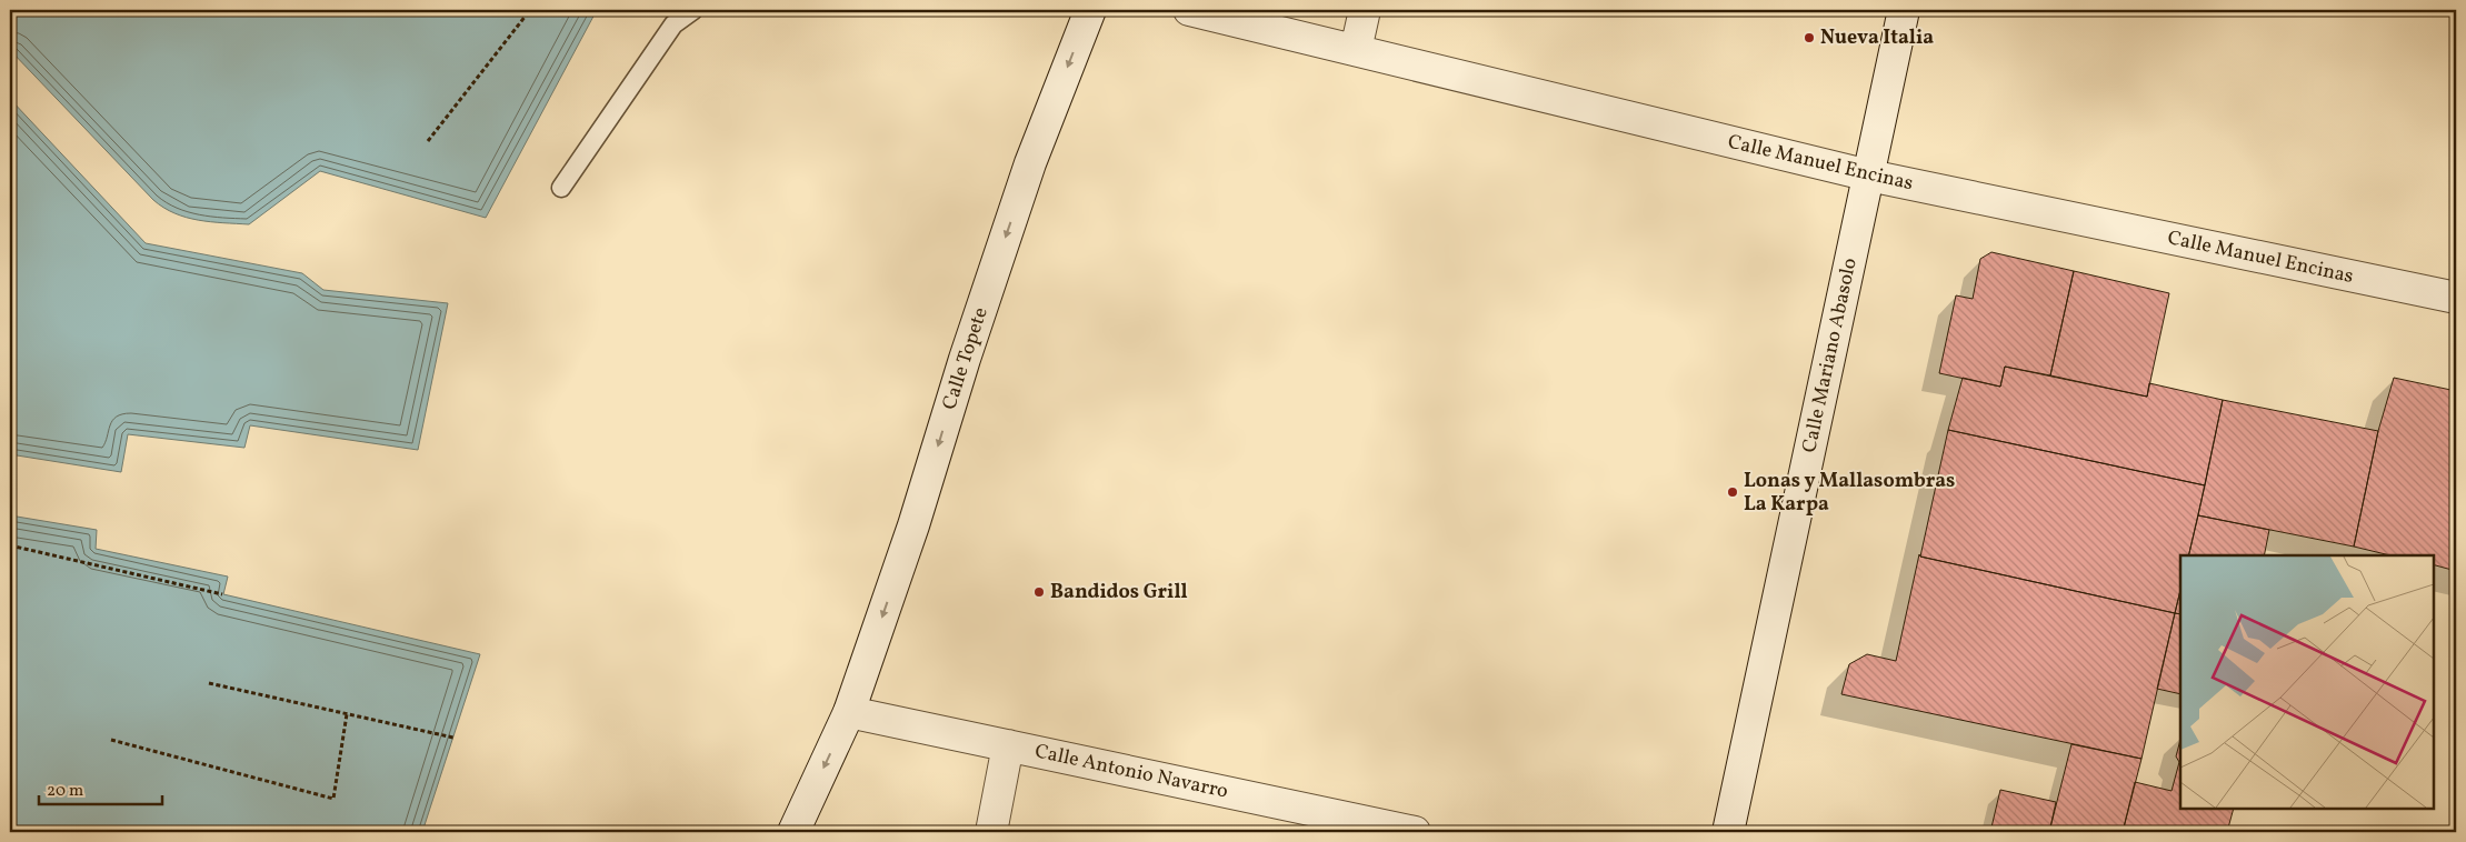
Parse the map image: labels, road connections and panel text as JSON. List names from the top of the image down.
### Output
{
  "streets": {
    "street": [
      "Calle Manuel Encinas",
      "Calle Mariano Abasolo",
      "Calle Topete",
      "Calle Antonio Navarro"
    ]
  },
  "crossings": [
    ["Calle Manuel Encinas", "Calle Mariano Abasolo"],
    ["Calle Topete", "Calle Antonio Navarro"]
  ],
  "one_way": ["Calle Topete"],
  "places": ["Nueva Italia", "Lonas y Mallasombras La Karpa", "Bandidos Grill"],
  "scale_bar": "20 m"
}
